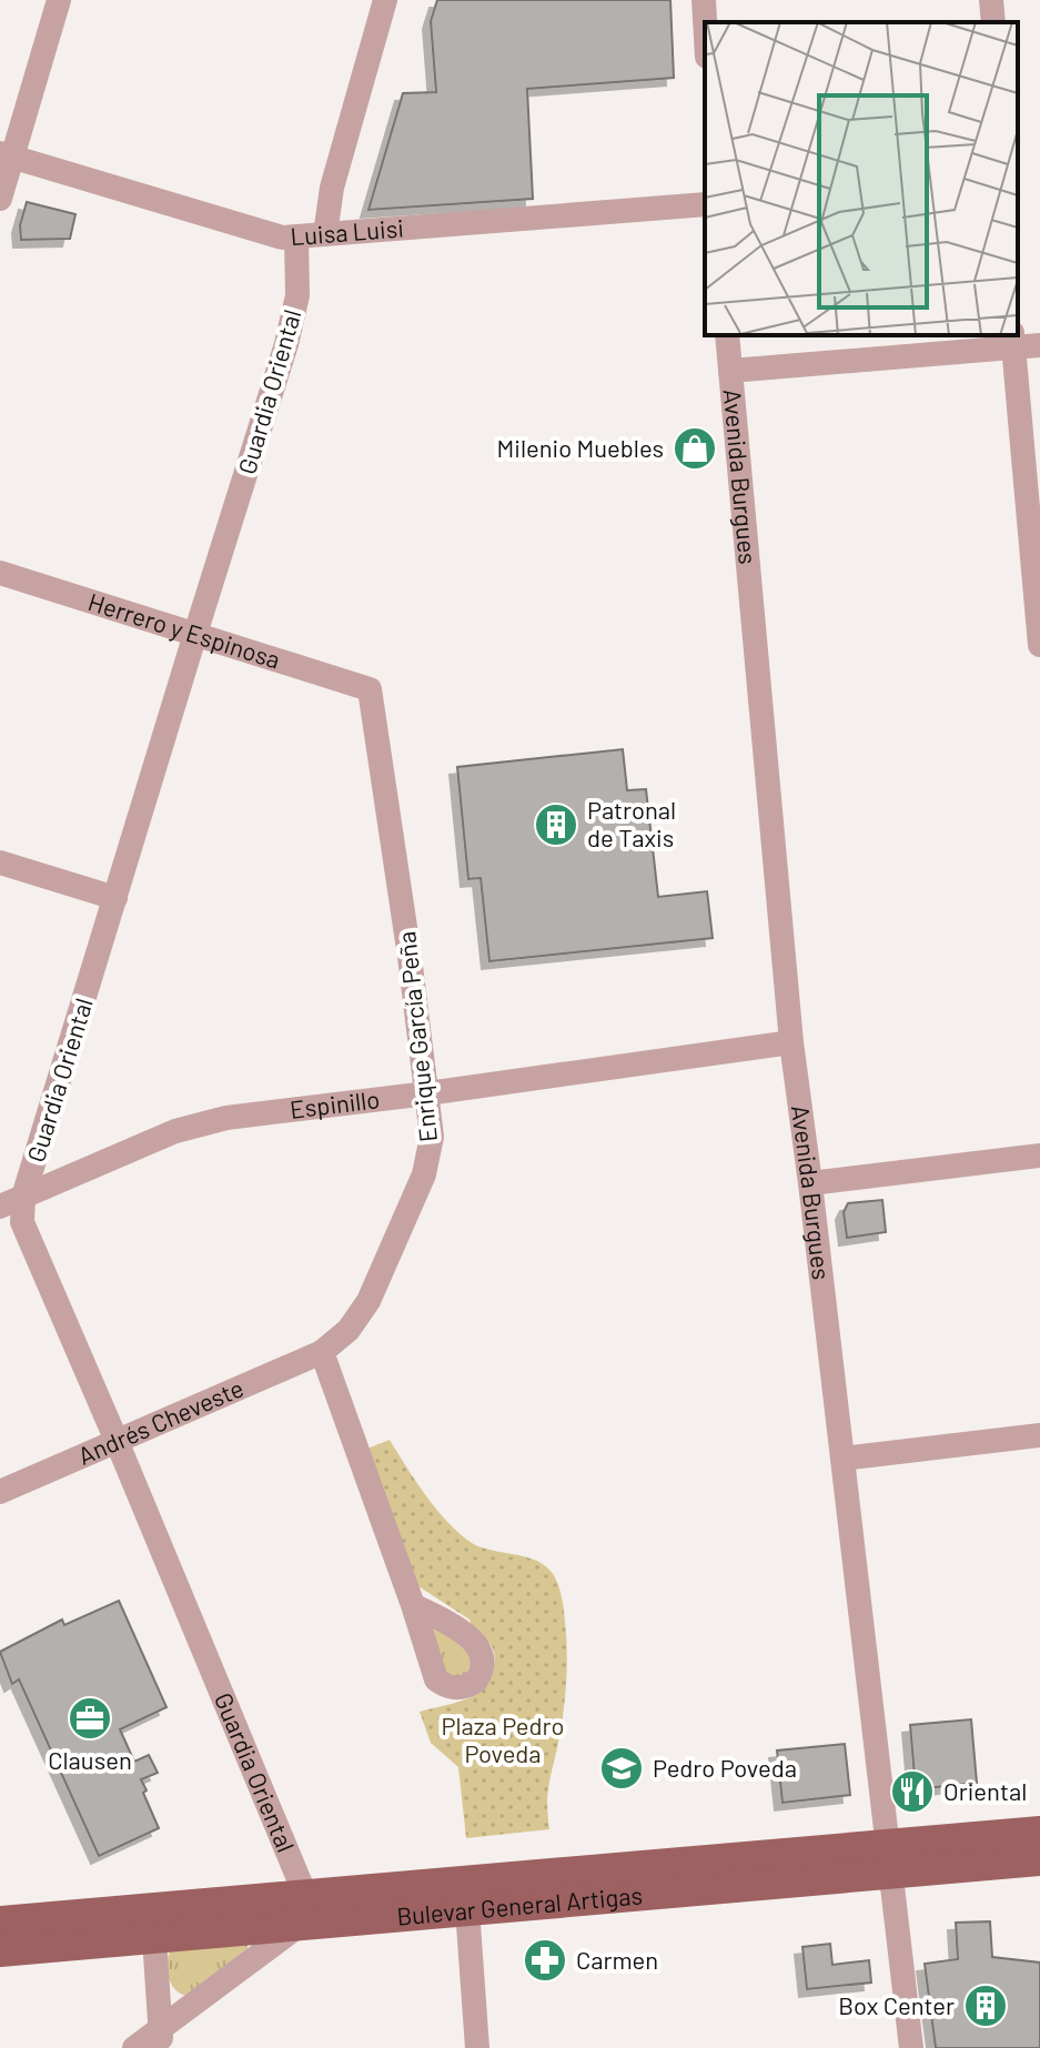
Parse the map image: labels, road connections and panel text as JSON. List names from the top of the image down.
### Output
{
  "streets": {
    "main road": ["Bulevar General Artigas"],
    "street": [
      "Luisa Luisi",
      "Guardia Oriental",
      "Avenida Burgues",
      "Herrero y Espinosa",
      "Enrique García Peña",
      "Espinillo",
      "Andrés Cheveste"
    ]
  },
  "crossings": [
    ["Luisa Luisi", "Guardia Oriental"],
    ["Guardia Oriental", "Herrero y Espinosa"],
    ["Guardia Oriental", "Espinillo"],
    ["Guardia Oriental", "Andrés Cheveste"],
    ["Guardia Oriental", "Bulevar General Artigas"],
    ["Avenida Burgues", "Espinillo"],
    ["Avenida Burgues", "Bulevar General Artigas"],
    ["Herrero y Espinosa", "Enrique García Peña"],
    ["Enrique García Peña", "Espinillo"],
    ["Enrique García Peña", "Andrés Cheveste"]
  ],
  "parks": ["Plaza Pedro Poveda"],
  "places": {
    "shop": ["Milenio Muebles"],
    "building": ["Patronal de Taxis", "Box Center"],
    "office": ["Clausen"],
    "school or university": ["Pedro Poveda"],
    "restaurant": ["Oriental"],
    "pharmacy": ["Carmen"]
  }
}
